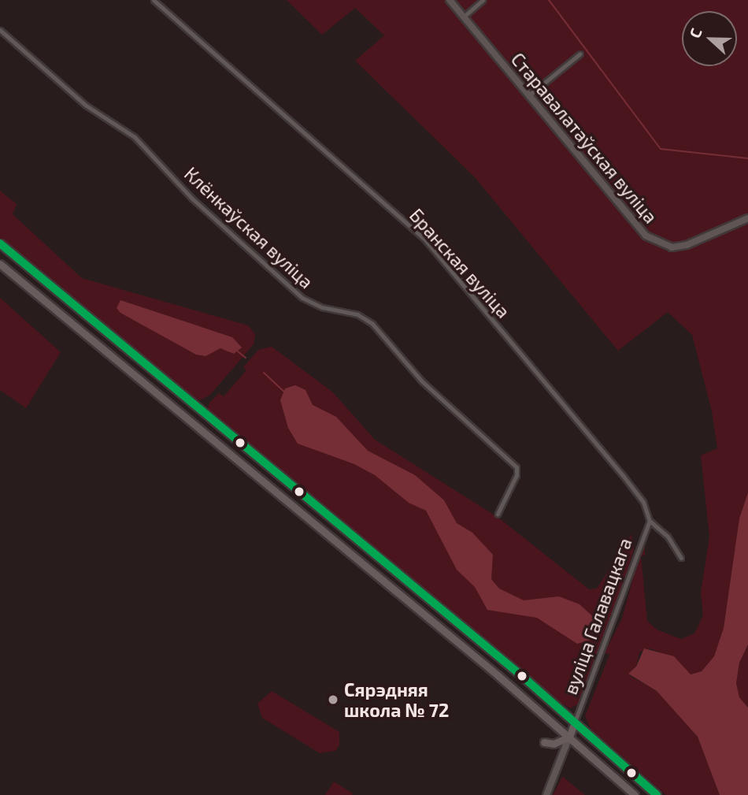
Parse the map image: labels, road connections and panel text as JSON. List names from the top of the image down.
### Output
{
  "streets": {
    "street": [
      "Старавалатаўская вуліца",
      "Клёнкаўская вуліца",
      "Бранская вуліца",
      "вуліца Галавацкага"
    ]
  },
  "crossings": [
    ["Бранская вуліца", "вуліца Галавацкага"]
  ],
  "places": ["Сярэдняя школа № 72"],
  "north": "left"
}
